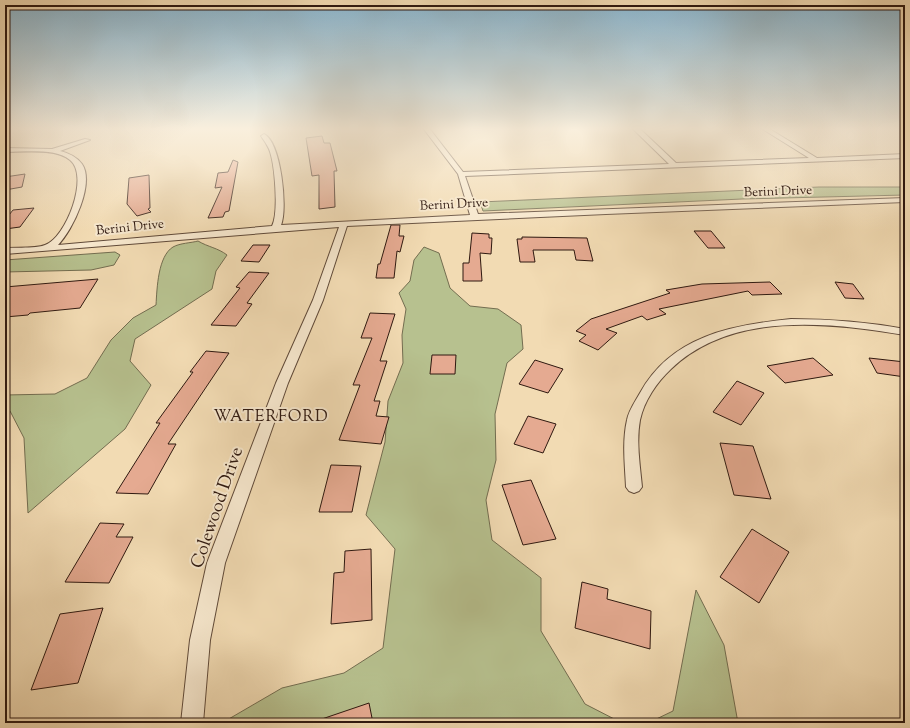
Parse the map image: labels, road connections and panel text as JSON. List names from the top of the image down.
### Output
{
  "streets": {
    "street": ["Berini Drive", "Colewood Drive"]
  },
  "crossings": [
    ["Berini Drive", "Colewood Drive"]
  ],
  "districts": ["WATERFORD"]
}
